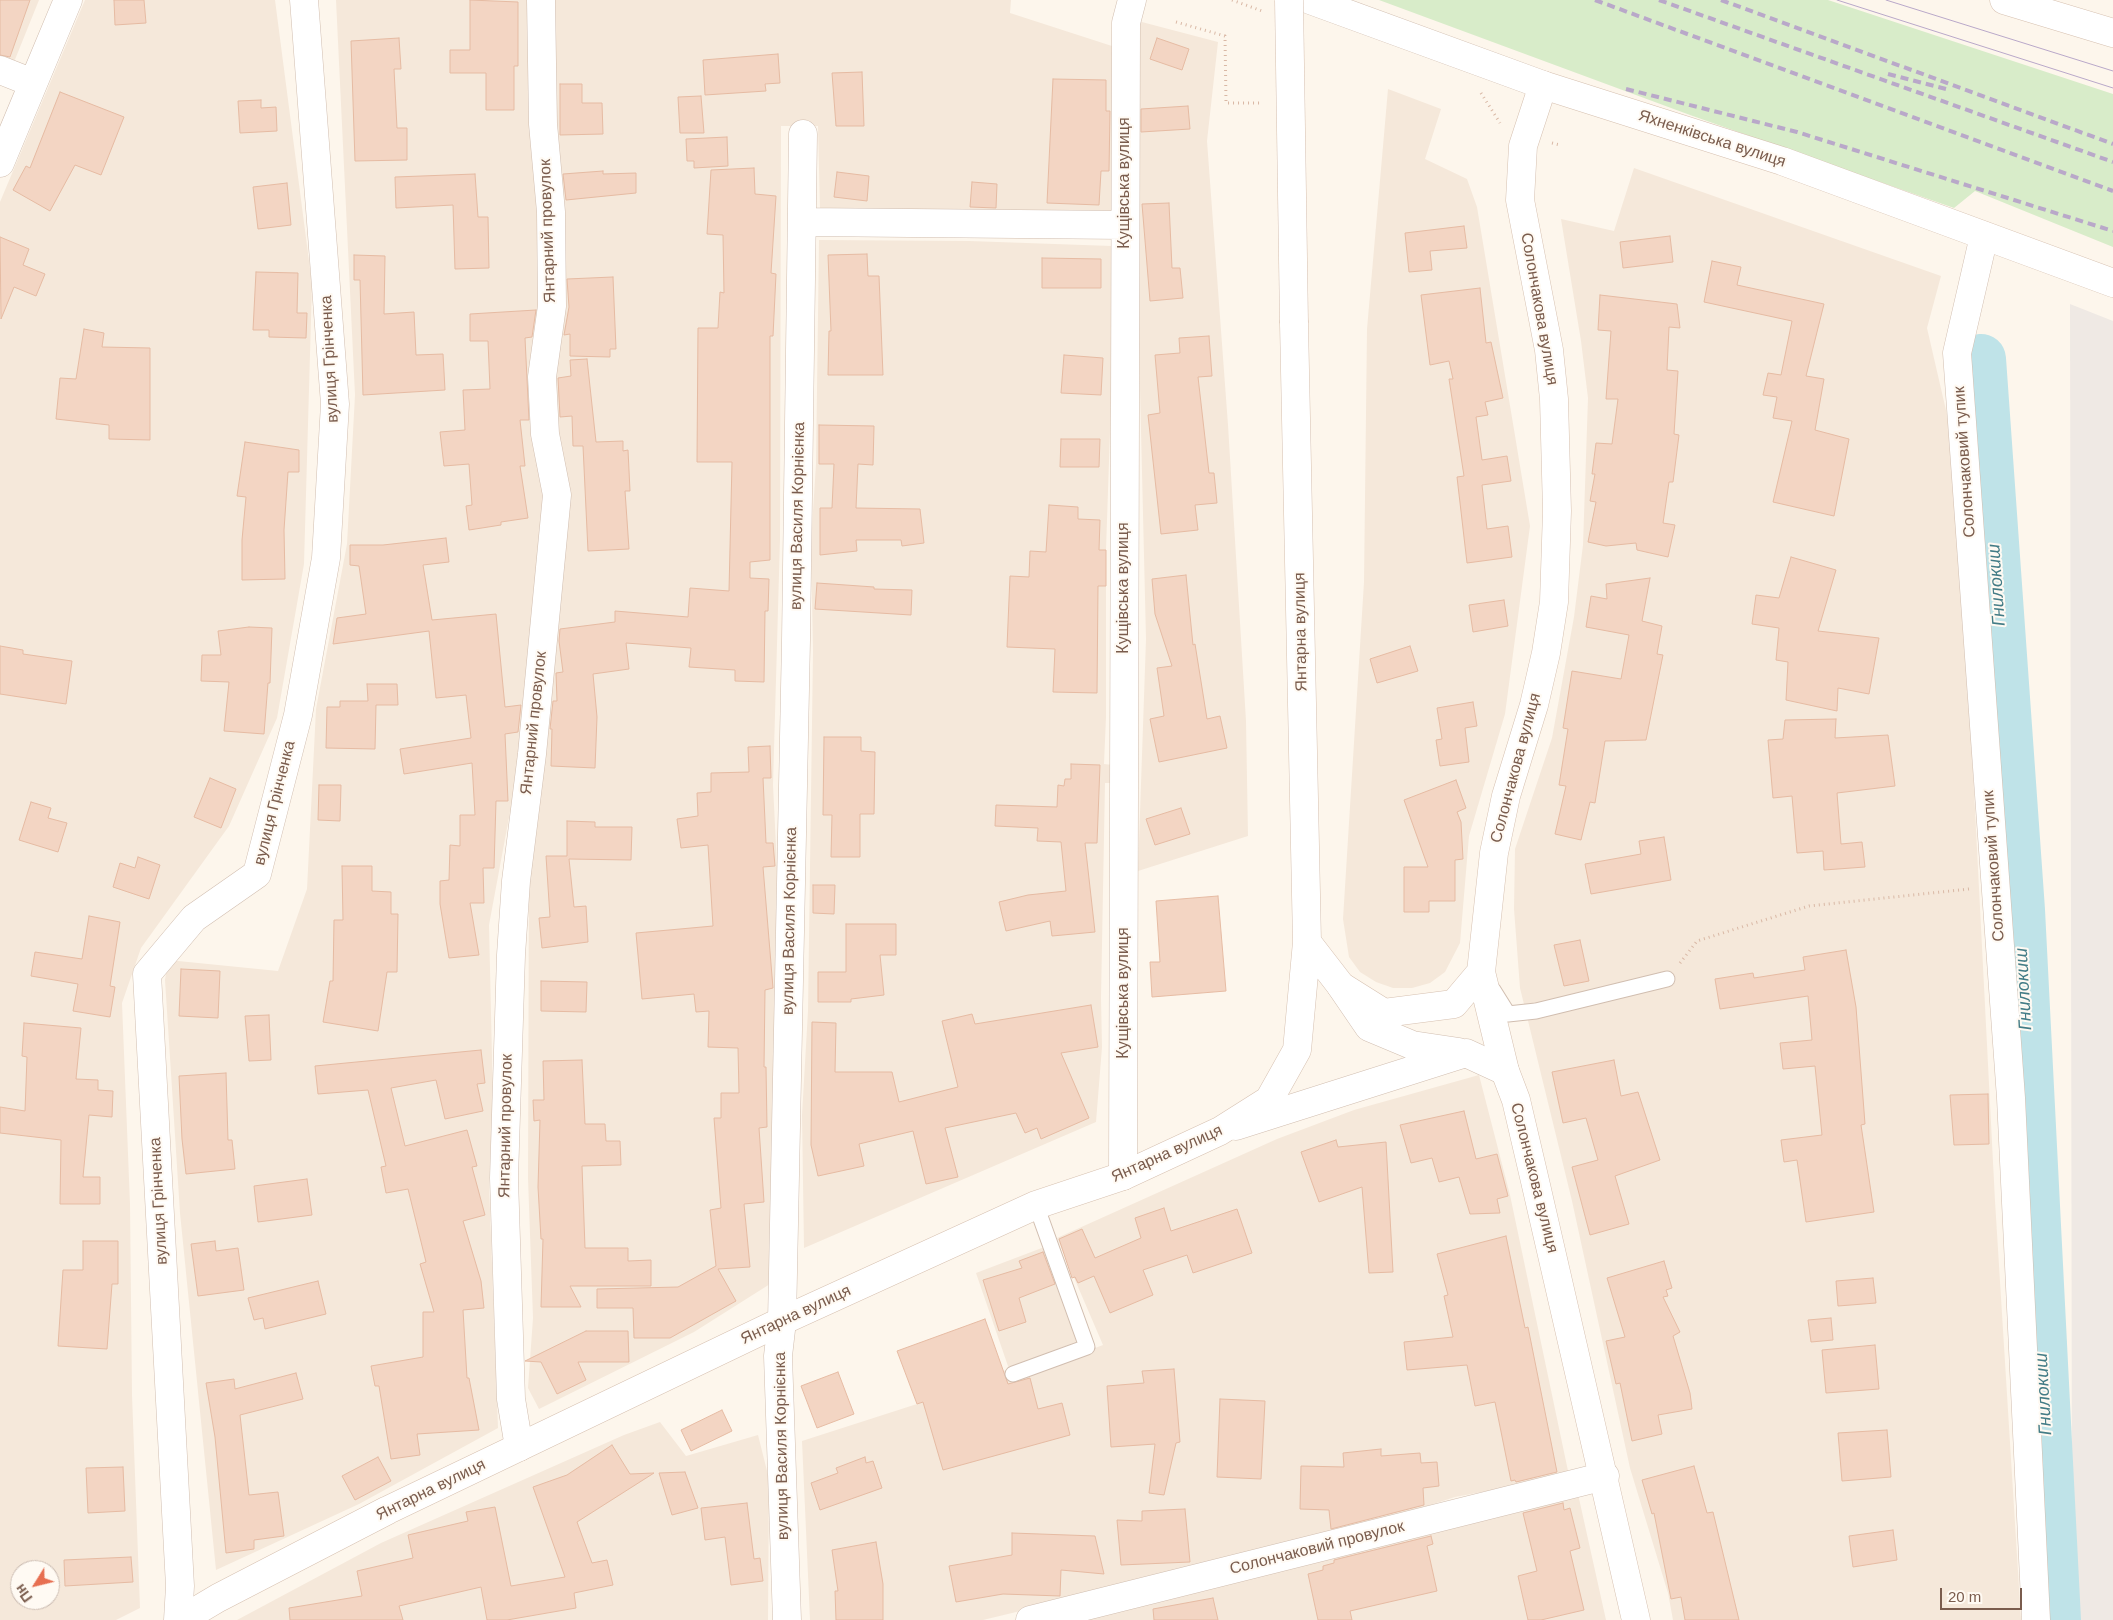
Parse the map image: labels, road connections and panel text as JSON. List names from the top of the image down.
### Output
{
  "streets": {
    "street": [
      "Яхненківська вулиця",
      "Кущівська вулиця",
      "Янтарний провулок",
      "Солончакова вулиця",
      "вулиця Грінченка",
      "Солончаковий тупик",
      "вулиця Василя Корнієнка",
      "Янтарна вулиця",
      "Солончаковий провулок"
    ]
  },
  "crossings": [
    ["Яхненківська вулиця", "Солончакова вулиця"],
    ["Яхненківська вулиця", "Солончаковий тупик"],
    ["Кущівська вулиця", "Янтарна вулиця"],
    ["Янтарний провулок", "Янтарна вулиця"],
    ["Солончакова вулиця", "Солончаковий провулок"],
    ["вулиця Грінченка", "Янтарна вулиця"],
    ["вулиця Василя Корнієнка", "Янтарна вулиця"]
  ],
  "water": ["Гнилокиш"],
  "scale_bar": "20 m",
  "north": "bottom left"
}
